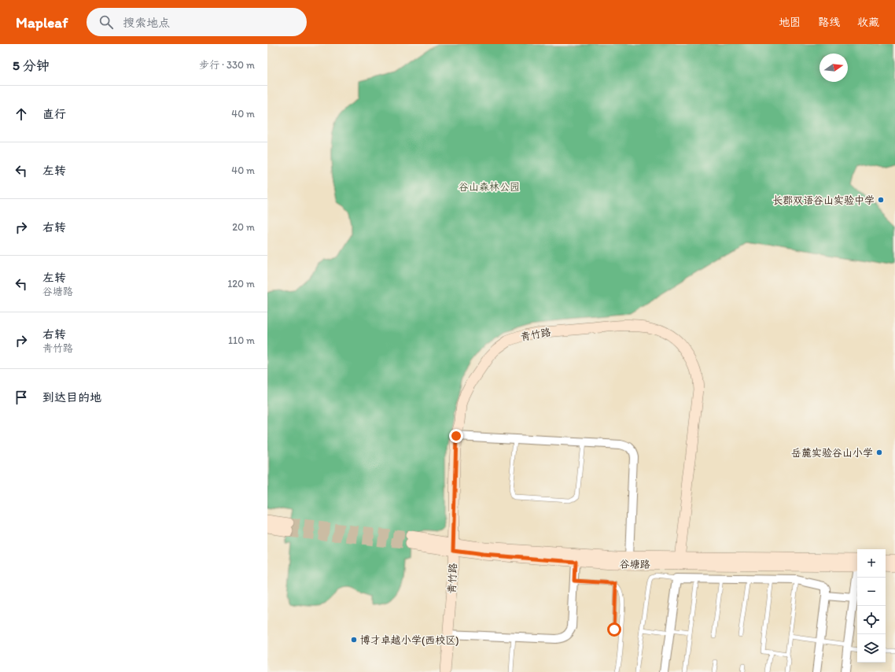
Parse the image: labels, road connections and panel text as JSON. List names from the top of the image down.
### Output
{
  "streets": {
    "street": ["青竹路", "谷塘路"]
  },
  "crossings": [
    ["青竹路", "谷塘路"]
  ],
  "parks": ["谷山森林公园"],
  "places": ["长郡双语谷山实验中学", "岳麓实验谷山小学", "博才卓越小学(西校区)"],
  "north": "right",
  "page": {
    "header": "Mapleaf",
    "search": "搜索地点",
    "nav": ["地图", "路线", "收藏"],
    "heading": ["5 分钟", "步行 · 330 m"],
    "list": [
      ["直行", "40 m"],
      ["左转", "40 m"],
      ["右转", "20 m"],
      ["左转", "谷塘路", "120 m"],
      ["右转", "青竹路", "110 m"],
      "到达目的地"
    ],
    "map_buttons": ["+", "−"]
  }
}
